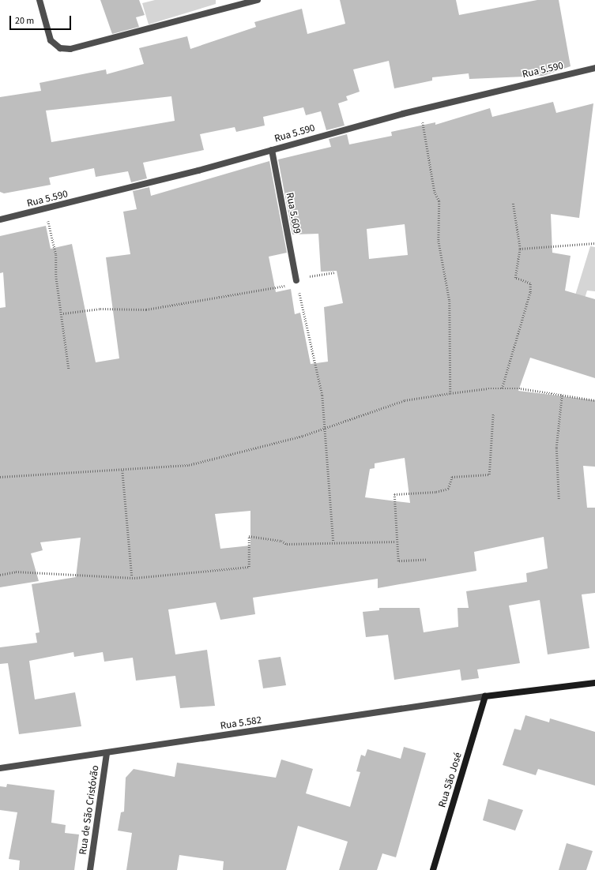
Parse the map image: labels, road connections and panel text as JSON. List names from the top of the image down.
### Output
{
  "streets": {
    "street": [
      "Rua 5.590",
      "Rua 5.609",
      "Rua 5.582",
      "Rua São José",
      "Rua de São Cristóvão"
    ]
  },
  "crossings": [
    ["Rua 5.590", "Rua 5.609"],
    ["Rua 5.582", "Rua São José"],
    ["Rua 5.582", "Rua de São Cristóvão"]
  ],
  "scale_bar": "20 m"
}
